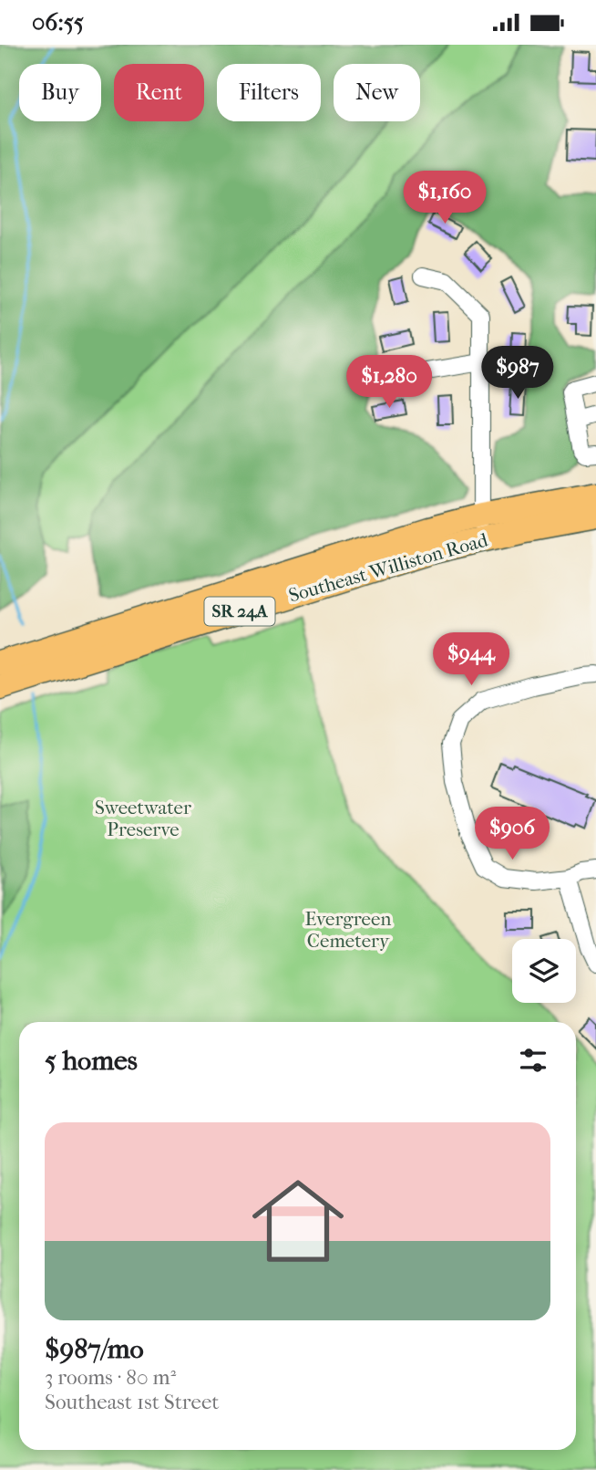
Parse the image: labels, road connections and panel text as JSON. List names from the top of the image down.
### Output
{
  "streets": {
    "highway": ["Southeast Williston Road", "SR 24A"]
  },
  "parks": ["Sweetwater Preserve", "Evergreen Cemetery"],
  "page": {
    "status": "06:55",
    "chip": [
      "Buy",
      "Rent",
      "Filters",
      "New"
    ],
    "price": [
      "$1,160",
      "$987",
      "$1,280",
      "$944",
      "$906"
    ],
    "heading": "5 homes",
    "list": [
      {
        "name": "$987/mo",
        "note": "3 rooms · 80 m² · Southeast 1st Street"
      }
    ]
  }
}
